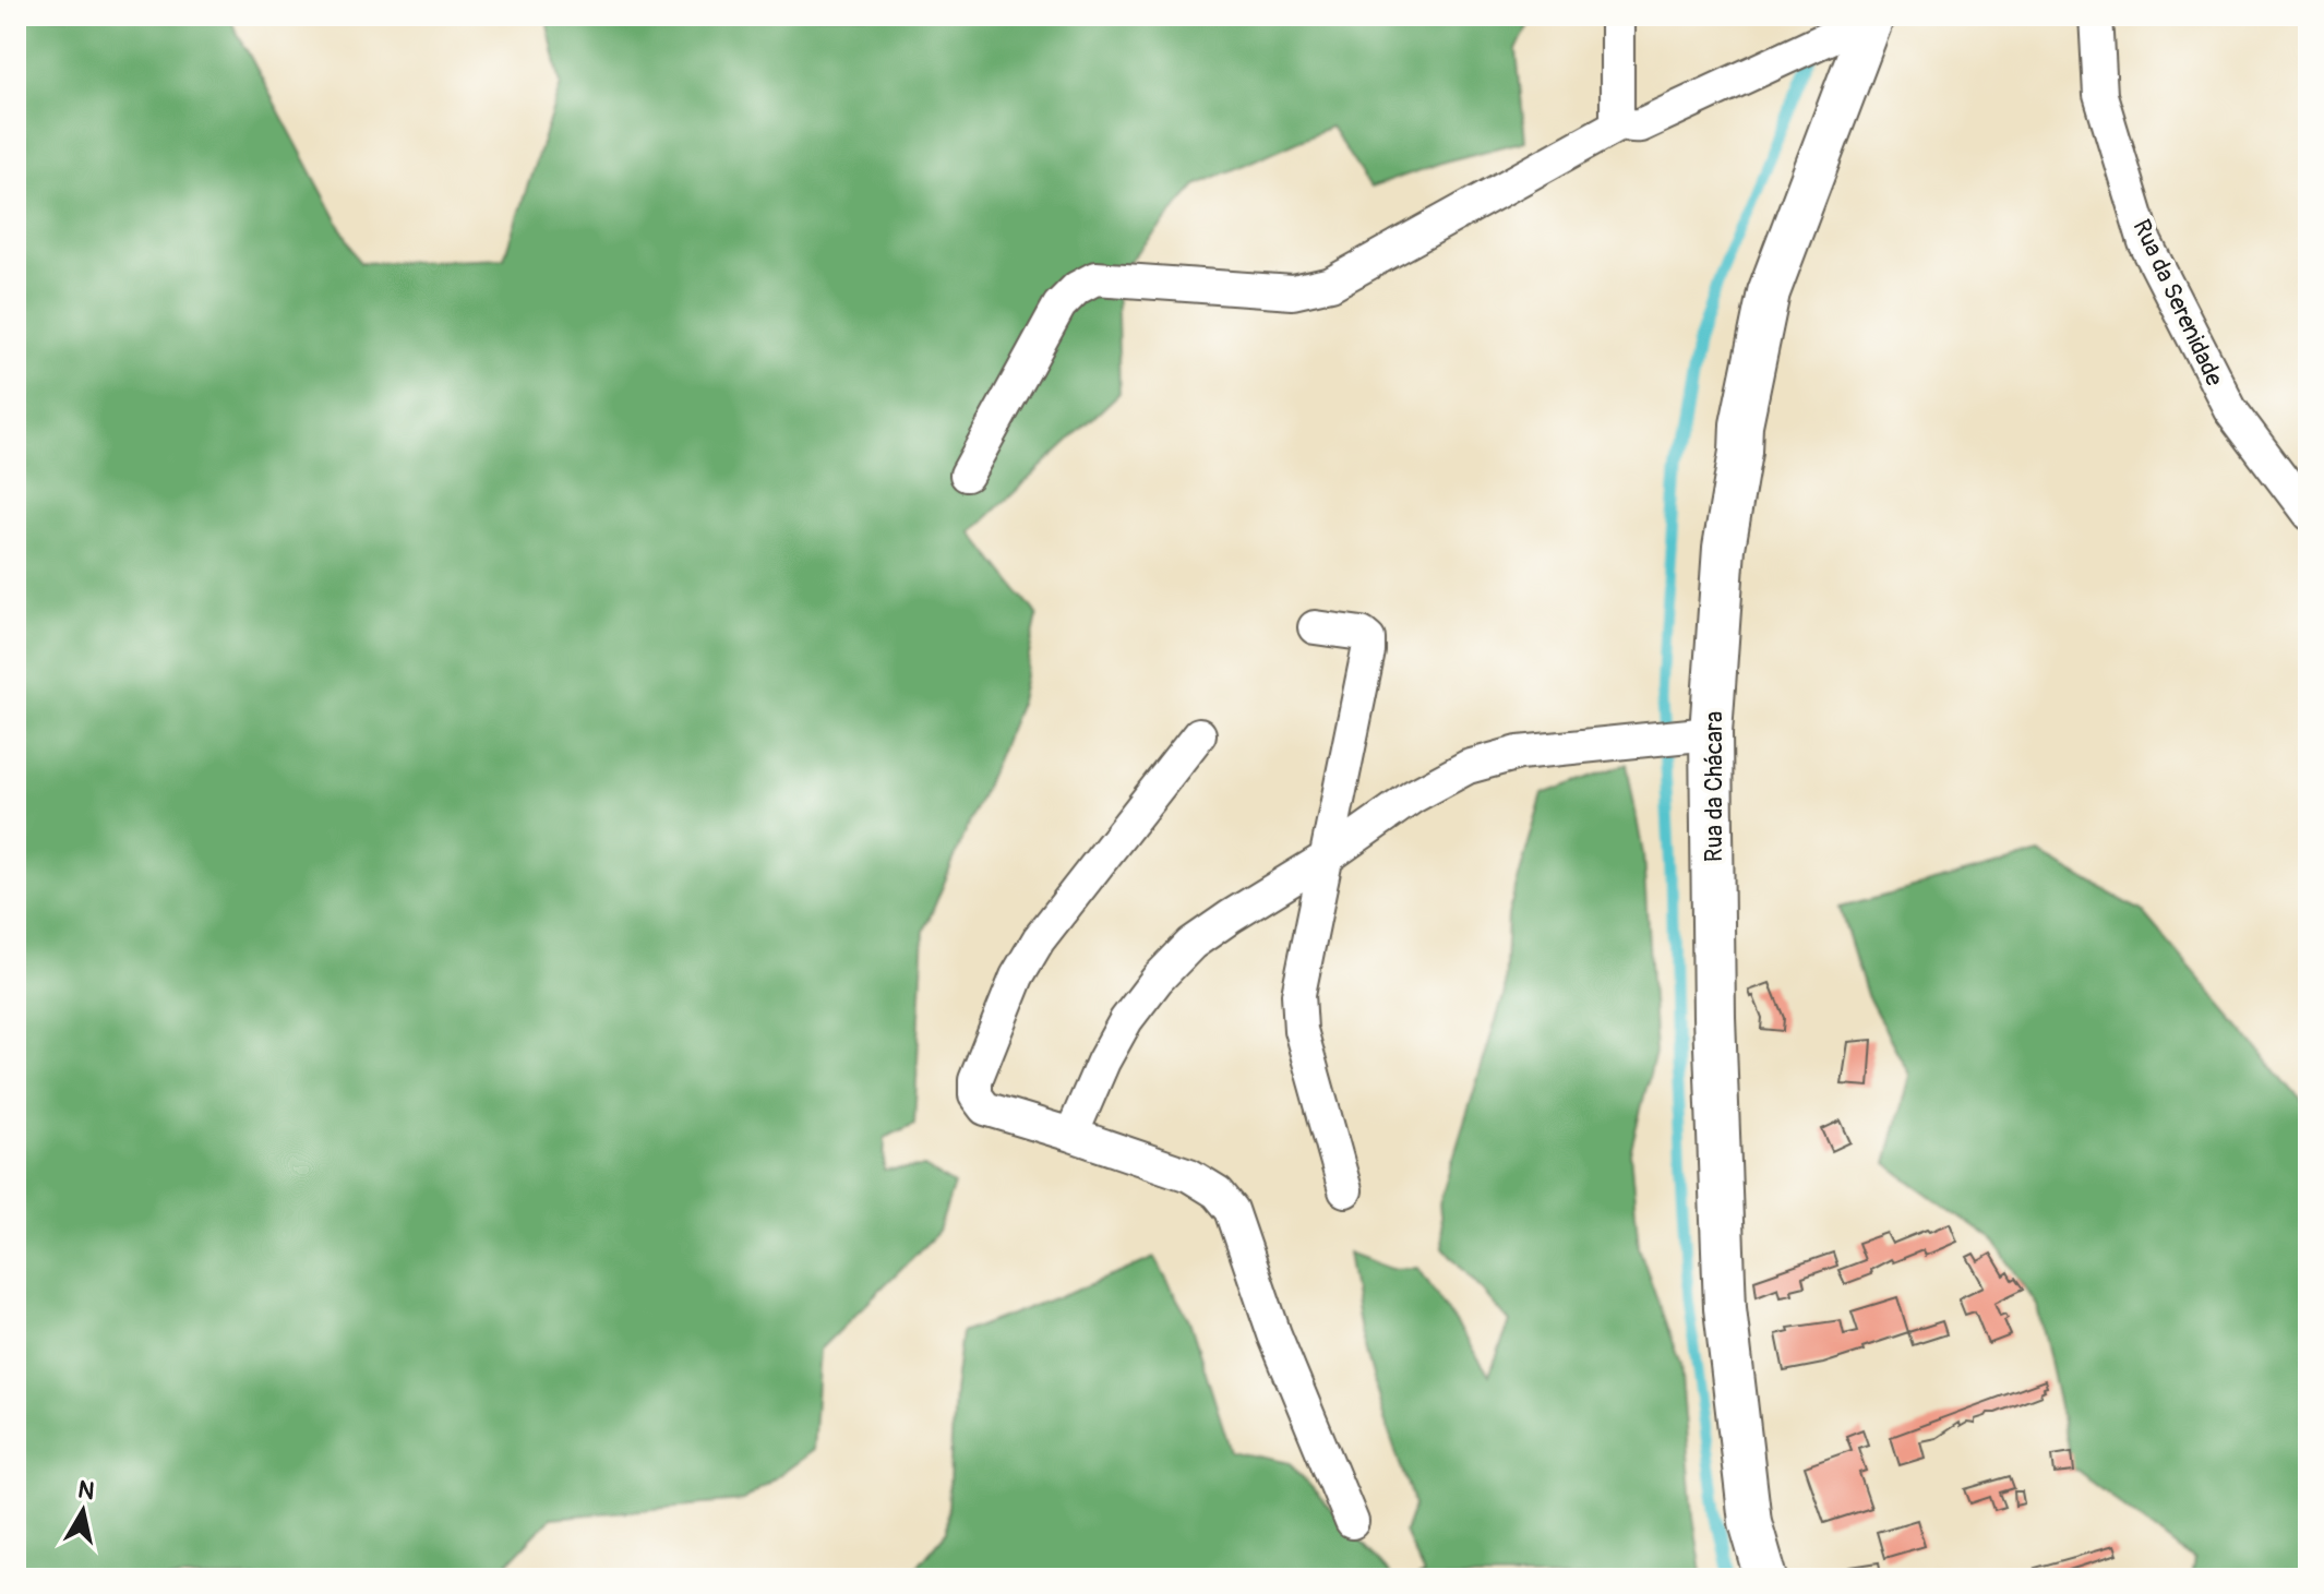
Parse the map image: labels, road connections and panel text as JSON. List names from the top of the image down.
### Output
{
  "streets": {
    "street": ["Rua da Serenidade", "Rua da Chácara"]
  },
  "north": "top"
}
